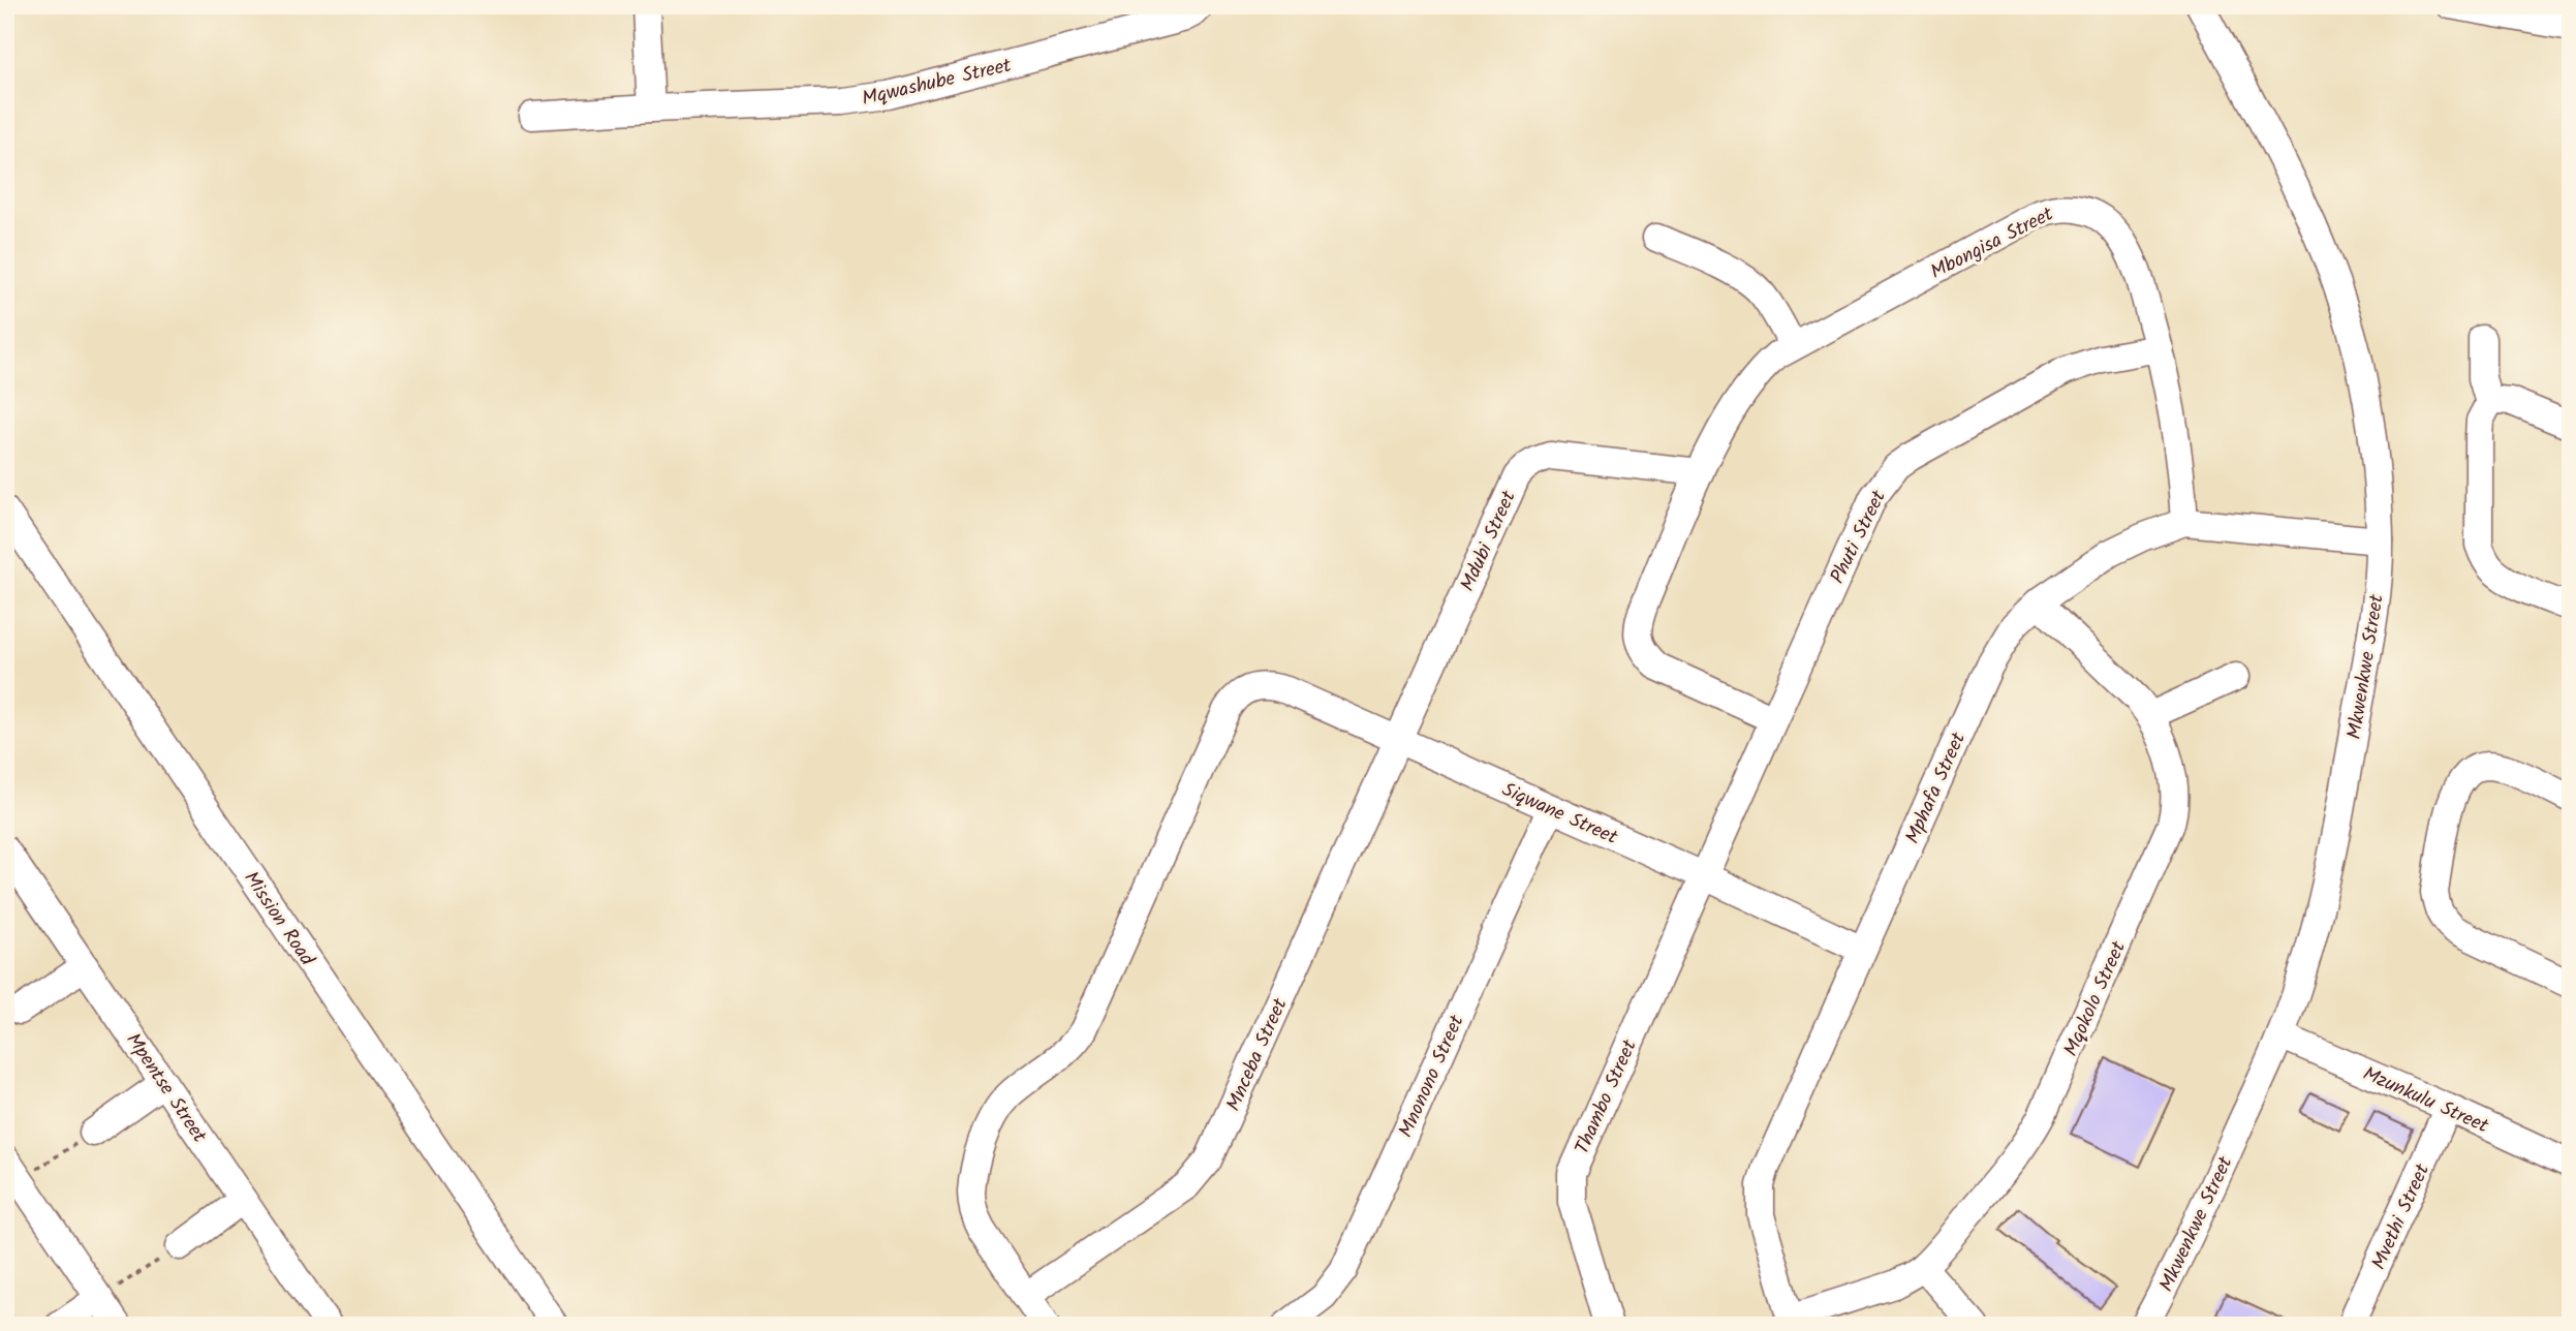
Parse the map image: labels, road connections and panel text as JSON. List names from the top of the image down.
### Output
{
  "streets": {
    "street": [
      "Mqwashube Street",
      "Mbongisa Street",
      "Phuti Street",
      "Mdubi Street",
      "Mkwenkwe Street",
      "Mphafa Street",
      "Siqwane Street",
      "Mission Road",
      "Mqokolo Street",
      "Mnceba Street",
      "Mnonono Street",
      "Mpentse Street",
      "Thambo Street",
      "Mzunkulu Street",
      "Mvethi Street"
    ]
  },
  "crossings": [
    ["Mbongisa Street", "Phuti Street"],
    ["Mbongisa Street", "Mdubi Street"],
    ["Mbongisa Street", "Mphafa Street"],
    ["Phuti Street", "Siqwane Street"],
    ["Phuti Street", "Thambo Street"],
    ["Mdubi Street", "Siqwane Street"],
    ["Mdubi Street", "Mnceba Street"],
    ["Mkwenkwe Street", "Mphafa Street"],
    ["Mkwenkwe Street", "Mzunkulu Street"],
    ["Mphafa Street", "Siqwane Street"],
    ["Mphafa Street", "Mqokolo Street"],
    ["Siqwane Street", "Mnceba Street"],
    ["Siqwane Street", "Mnonono Street"],
    ["Siqwane Street", "Thambo Street"],
    ["Mzunkulu Street", "Mvethi Street"]
  ]
}
